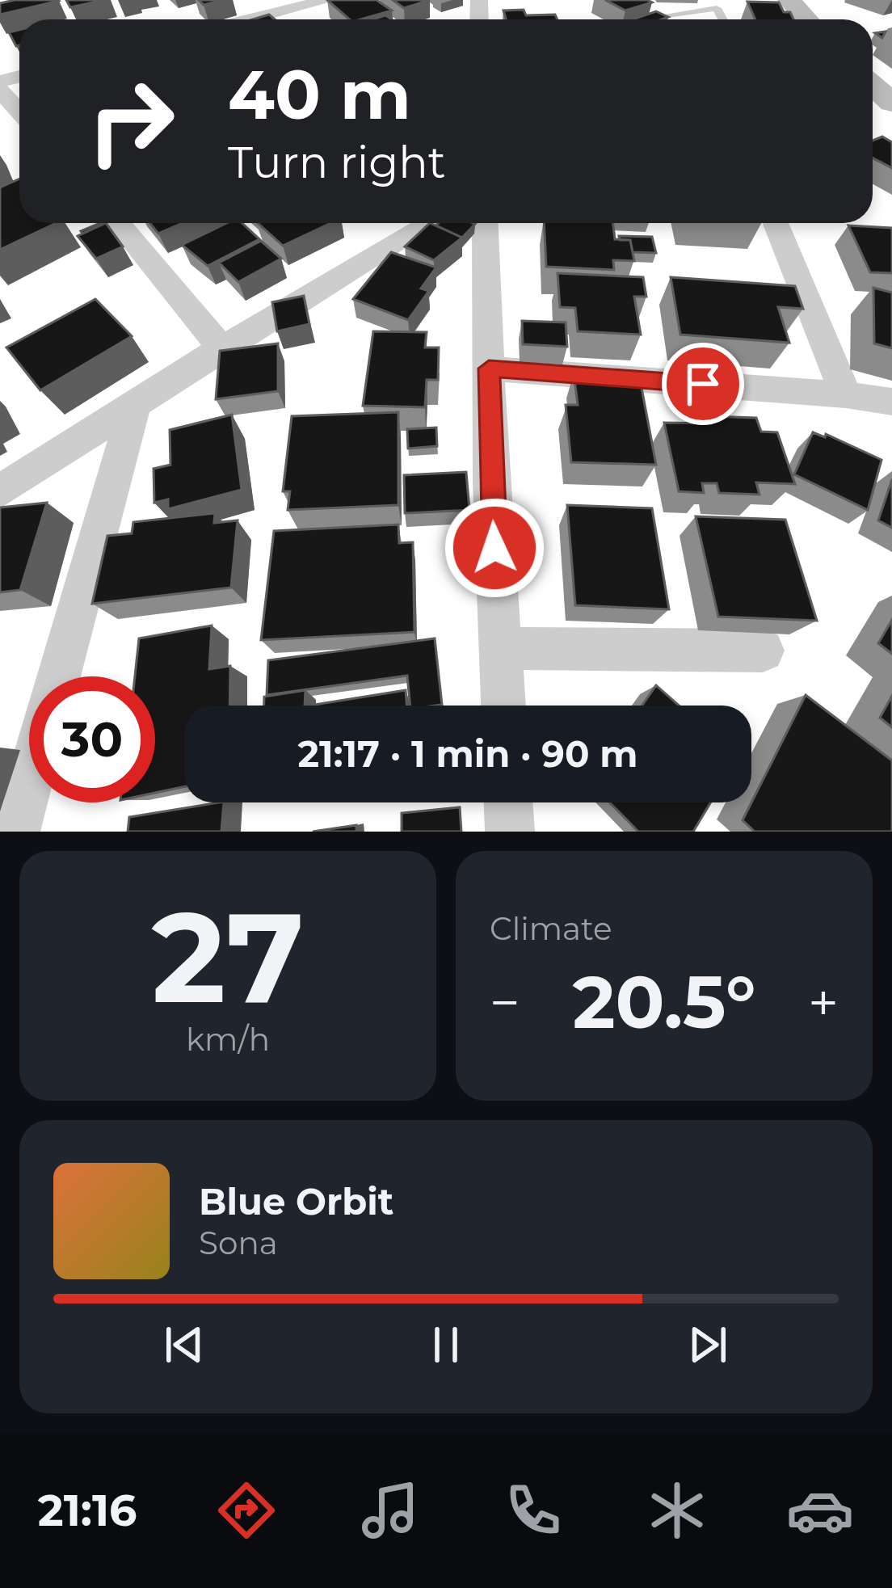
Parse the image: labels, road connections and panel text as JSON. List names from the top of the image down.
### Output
{
  "page": {
    "turn": ["40 m", "Turn right"],
    "limit": "30",
    "trip": "21:17 · 1 min · 90 m",
    "tile": [
      ["27", "km/h"],
      "Climate"
    ],
    "heat": ["−", "20.5°", "+"],
    "song": ["Blue Orbit", "Sona"],
    "tabs": "21:16"
  }
}
